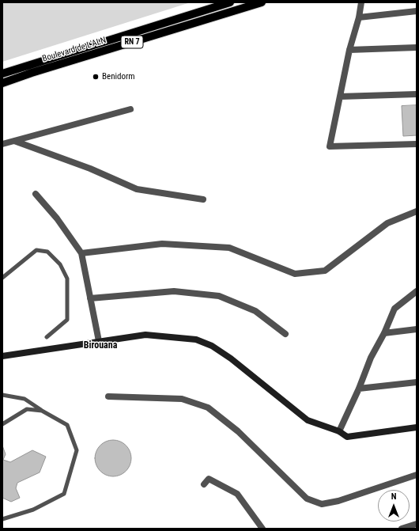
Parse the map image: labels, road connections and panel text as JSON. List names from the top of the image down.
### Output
{
  "streets": {
    "main road": ["RN 7", "Boulevard de L'ALN"]
  },
  "districts": ["Birouana"],
  "places": ["Benidorm"],
  "north": "top"
}
